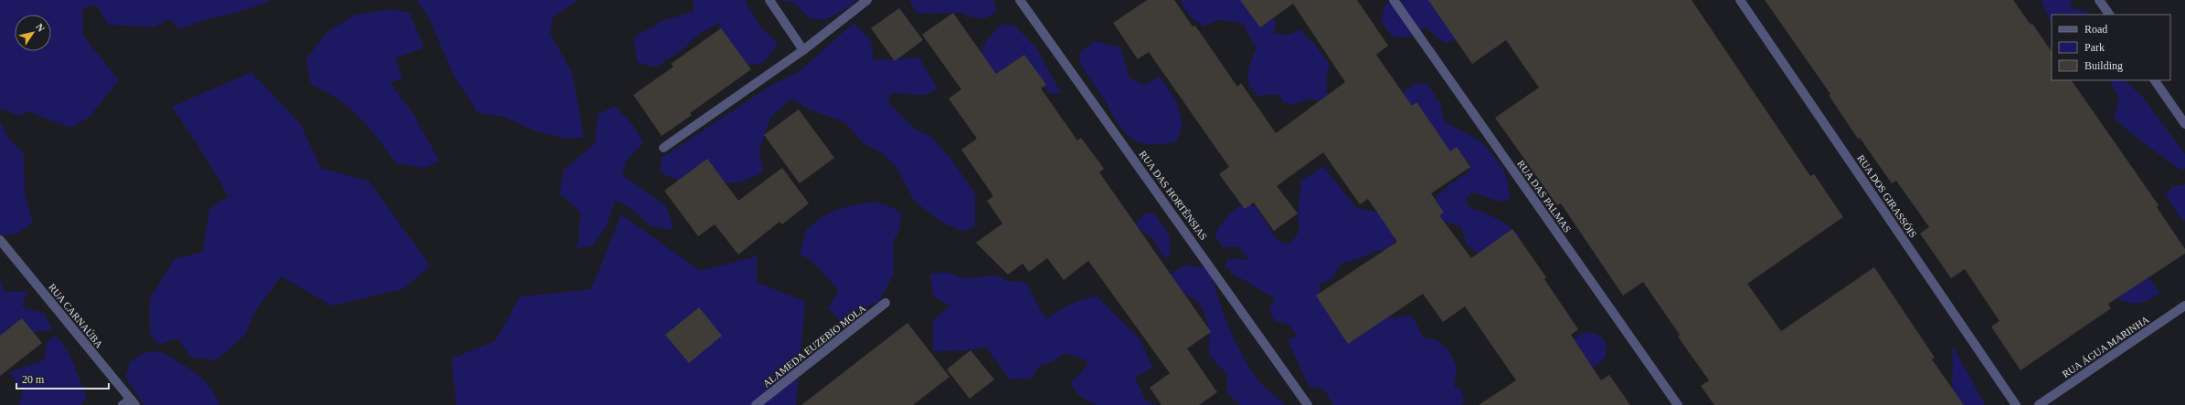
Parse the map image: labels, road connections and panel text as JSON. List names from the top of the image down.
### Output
{
  "streets": {
    "street": [
      "RUA DAS HORTÊNSIAS",
      "RUA DAS PALMAS",
      "RUA DOS GIRASSÓIS",
      "RUA CARNAÚBA",
      "ALAMEDA EUZEBIO MOLA",
      "RUA ÁGUA MARINHA"
    ]
  },
  "legend": ["Road", "Park", "Building"],
  "scale_bar": "20 m",
  "north": "top right"
}
